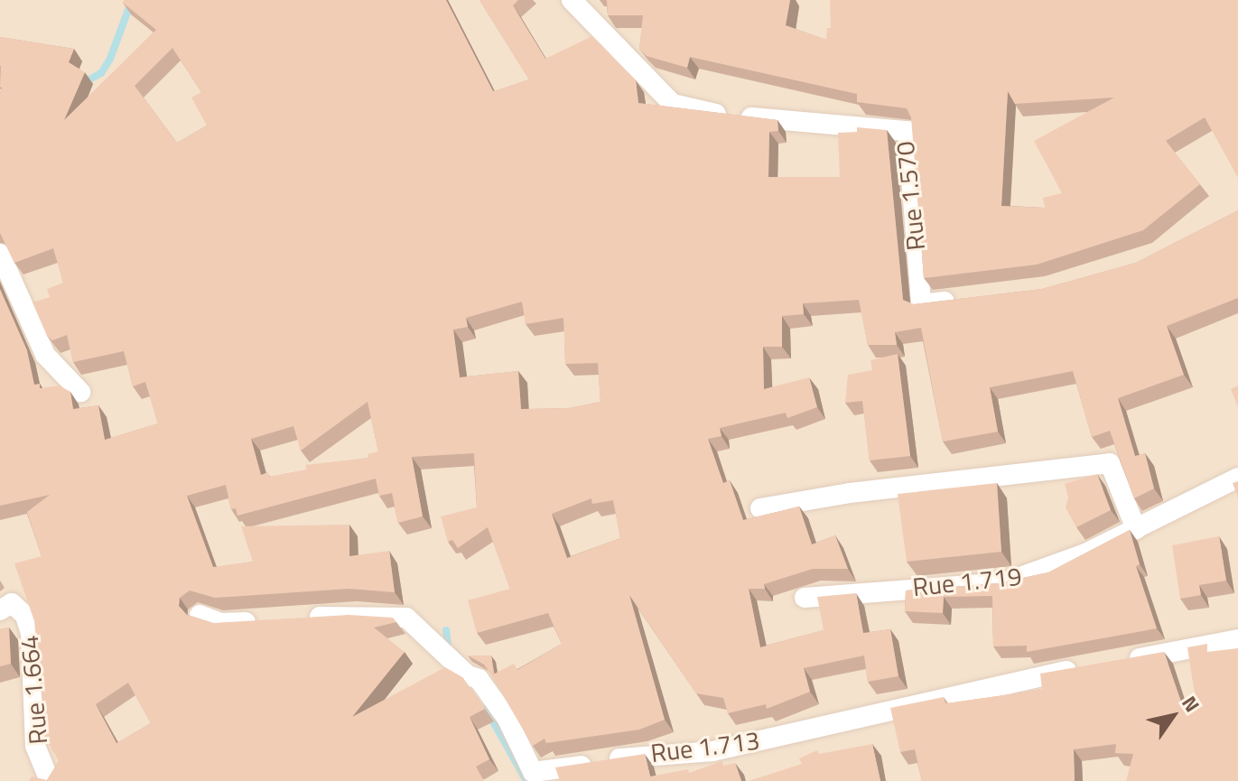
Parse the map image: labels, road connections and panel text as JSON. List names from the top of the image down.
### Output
{
  "streets": {
    "street": [
      "Rue 1.570",
      "Rue 1.719",
      "Rue 1.664",
      "Rue 1.713"
    ]
  },
  "north": "top right"
}
